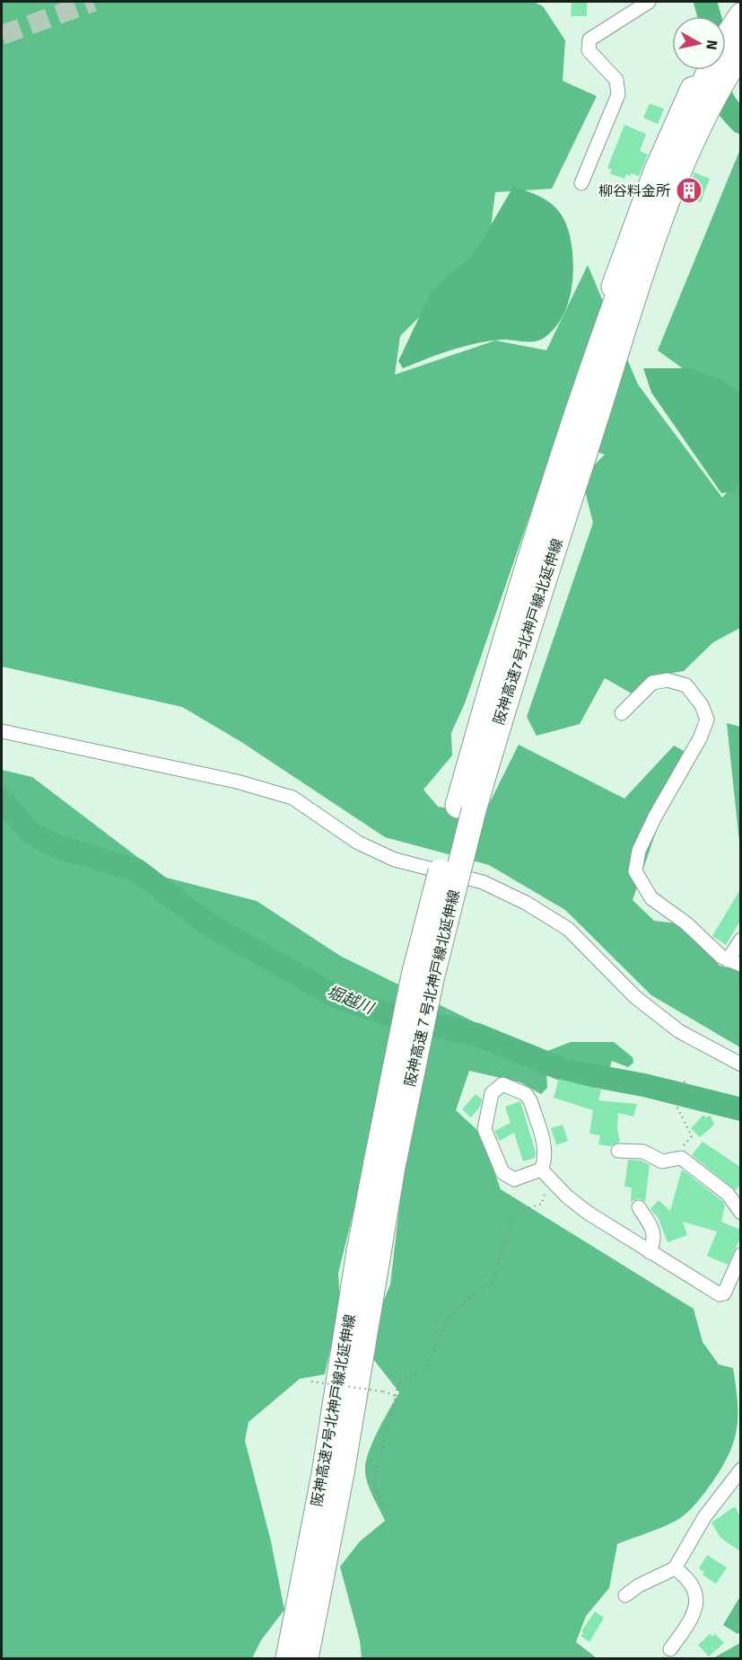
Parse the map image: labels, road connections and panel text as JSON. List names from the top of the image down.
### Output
{
  "streets": {
    "highway": ["阪神高速7号北神戸線北延伸線", "阪神高速７号北神戸線北延伸線"]
  },
  "crossings": [
    ["阪神高速7号北神戸線北延伸線", "阪神高速７号北神戸線北延伸線"]
  ],
  "water": ["堀越川"],
  "places": {
    "building": ["柳谷料金所"]
  },
  "north": "right"
}
